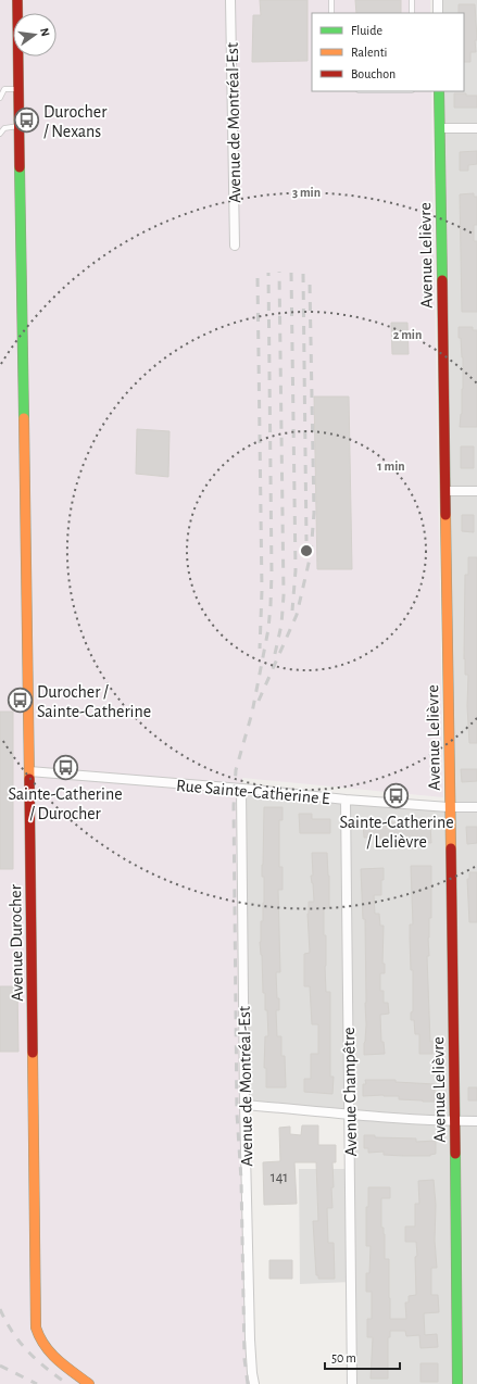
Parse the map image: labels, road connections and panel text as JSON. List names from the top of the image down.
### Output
{
  "streets": {
    "street": [
      "Avenue de Montréal-Est",
      "Avenue Lelièvre",
      "Rue Sainte-Catherine E",
      "Avenue Durocher",
      "Avenue Champêtre"
    ]
  },
  "crossings": [
    ["Avenue de Montréal-Est", "Rue Sainte-Catherine E"],
    ["Avenue Lelièvre", "Rue Sainte-Catherine E"],
    ["Rue Sainte-Catherine E", "Avenue Durocher"],
    ["Rue Sainte-Catherine E", "Avenue Champêtre"]
  ],
  "places": {
    "bus stop": [
      "Durocher / Nexans",
      "Durocher / Sainte-Catherine",
      "Sainte-Catherine / Durocher",
      "Sainte-Catherine / Lelièvre"
    ]
  },
  "house_numbers": ["141"],
  "legend": ["Fluide", "Ralenti", "Bouchon"],
  "scale_bar": "50 m",
  "north": "right",
  "rings": ["3 min", "2 min", "1 min"]
}
